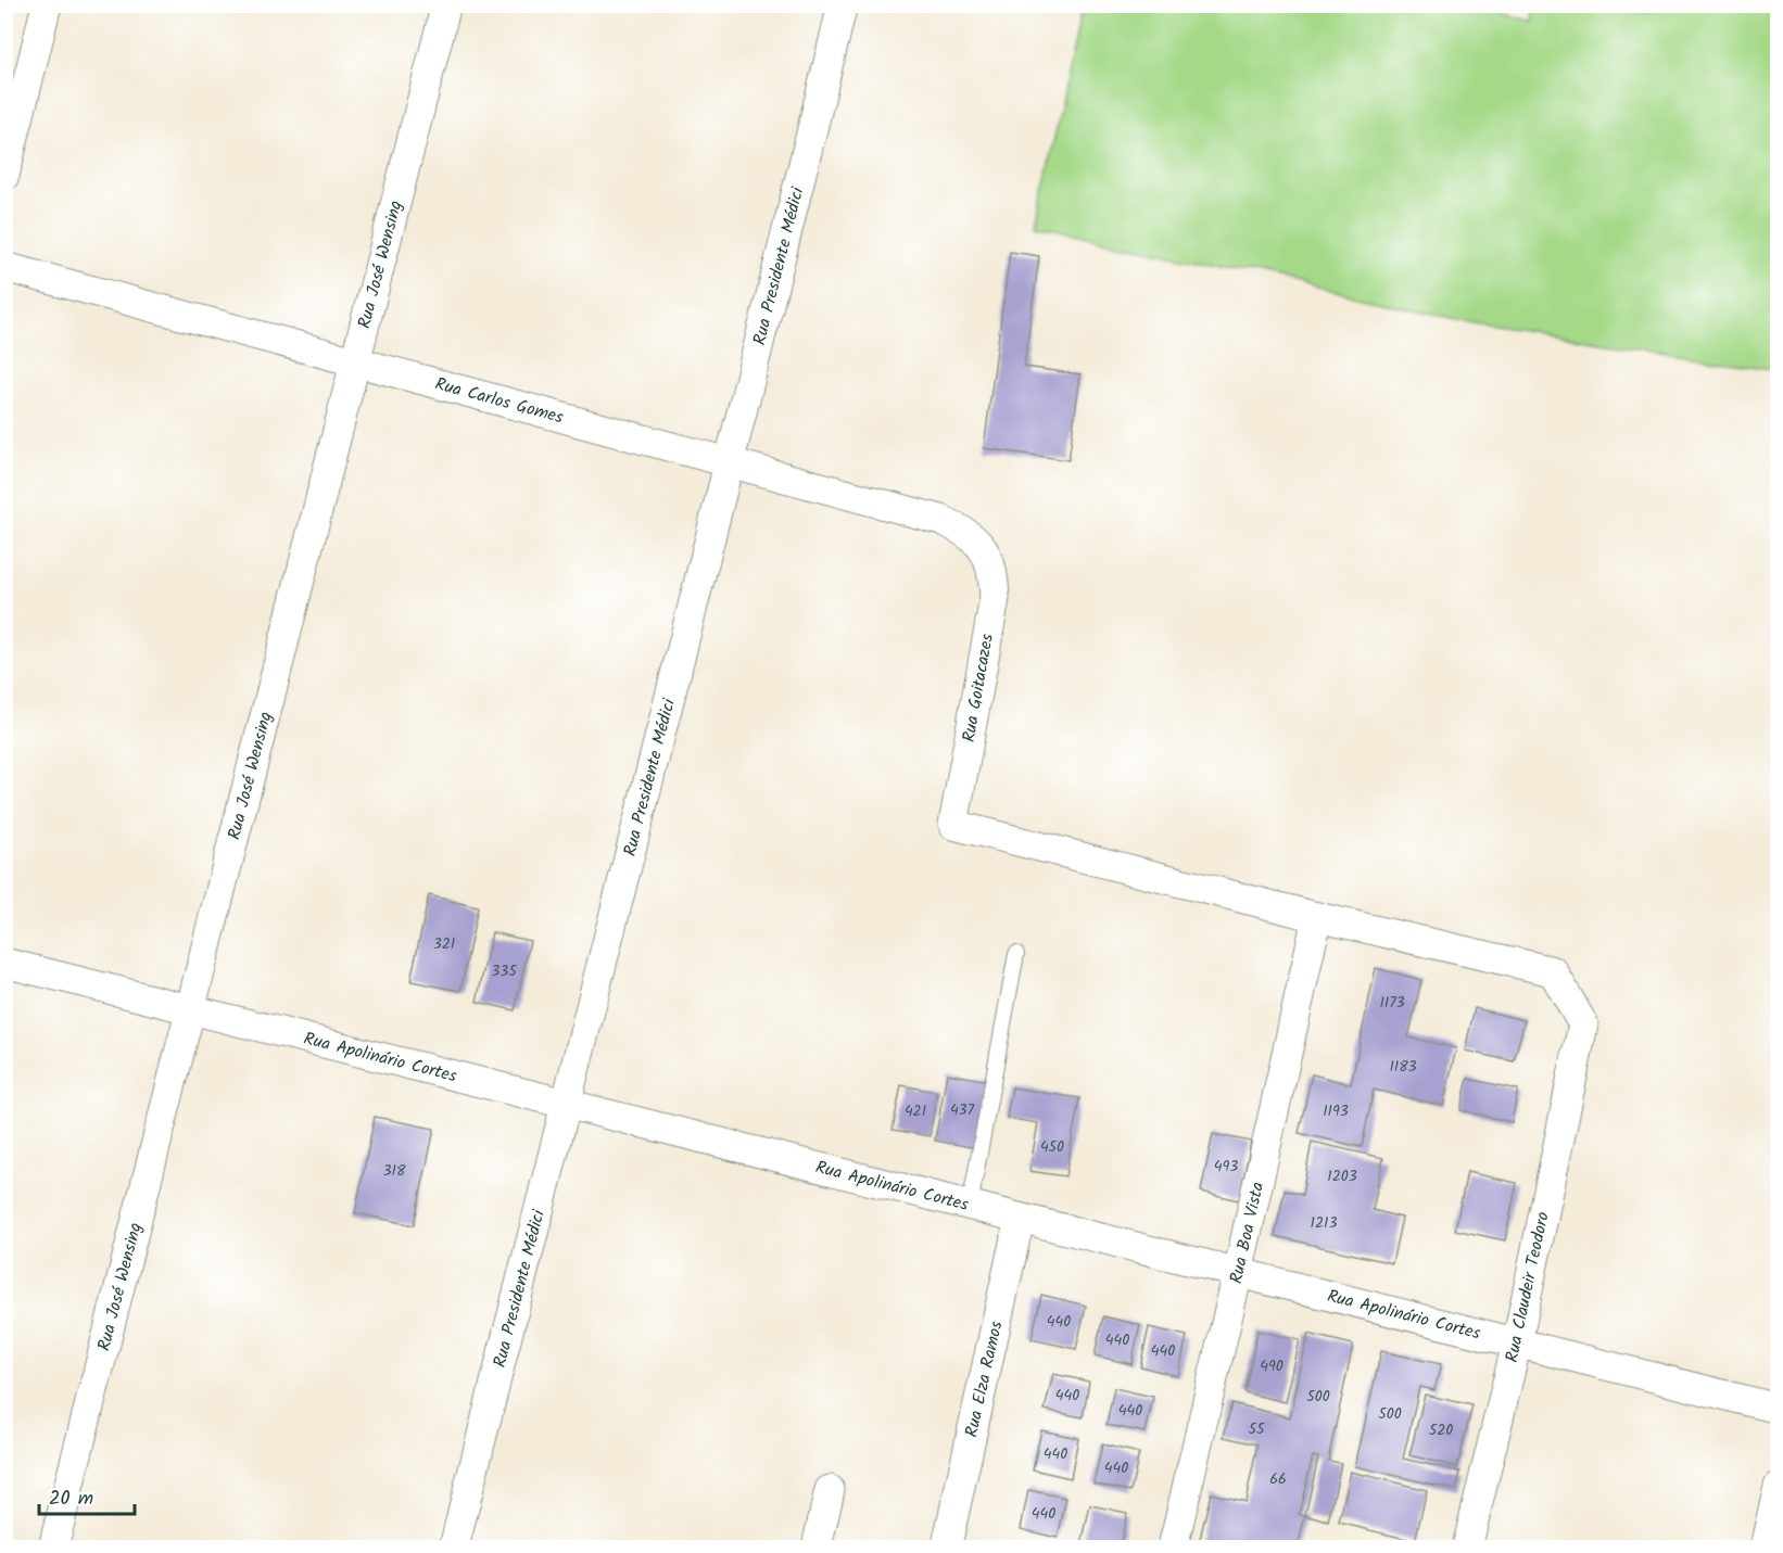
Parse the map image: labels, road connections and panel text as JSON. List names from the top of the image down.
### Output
{
  "streets": {
    "street": [
      "Rua José Wensing",
      "Rua Presidente Médici",
      "Rua Carlos Gomes",
      "Rua Goitacazes",
      "Rua Apolinário Cortes",
      "Rua Boa Vista",
      "Rua Claudeir Teodoro",
      "Rua Elza Ramos"
    ]
  },
  "crossings": [
    ["Rua José Wensing", "Rua Carlos Gomes"],
    ["Rua José Wensing", "Rua Apolinário Cortes"],
    ["Rua Presidente Médici", "Rua Carlos Gomes"],
    ["Rua Presidente Médici", "Rua Apolinário Cortes"],
    ["Rua Carlos Gomes", "Rua Goitacazes"],
    ["Rua Goitacazes", "Rua Boa Vista"],
    ["Rua Goitacazes", "Rua Claudeir Teodoro"],
    ["Rua Apolinário Cortes", "Rua Boa Vista"],
    ["Rua Apolinário Cortes", "Rua Claudeir Teodoro"],
    ["Rua Apolinário Cortes", "Rua Elza Ramos"],
    ["Rua Boa Vista", "Rua Claudeir Teodoro"]
  ],
  "house_numbers": [
    "321",
    "335",
    "1173",
    "1183",
    "437",
    "421",
    "1193",
    "450",
    "493",
    "318",
    "1203",
    "1213",
    "440",
    "440",
    "440",
    "490",
    "440",
    "500",
    "440",
    "500",
    "55",
    "520",
    "440",
    "440",
    "66",
    "440"
  ],
  "scale_bar": "20 m"
}
